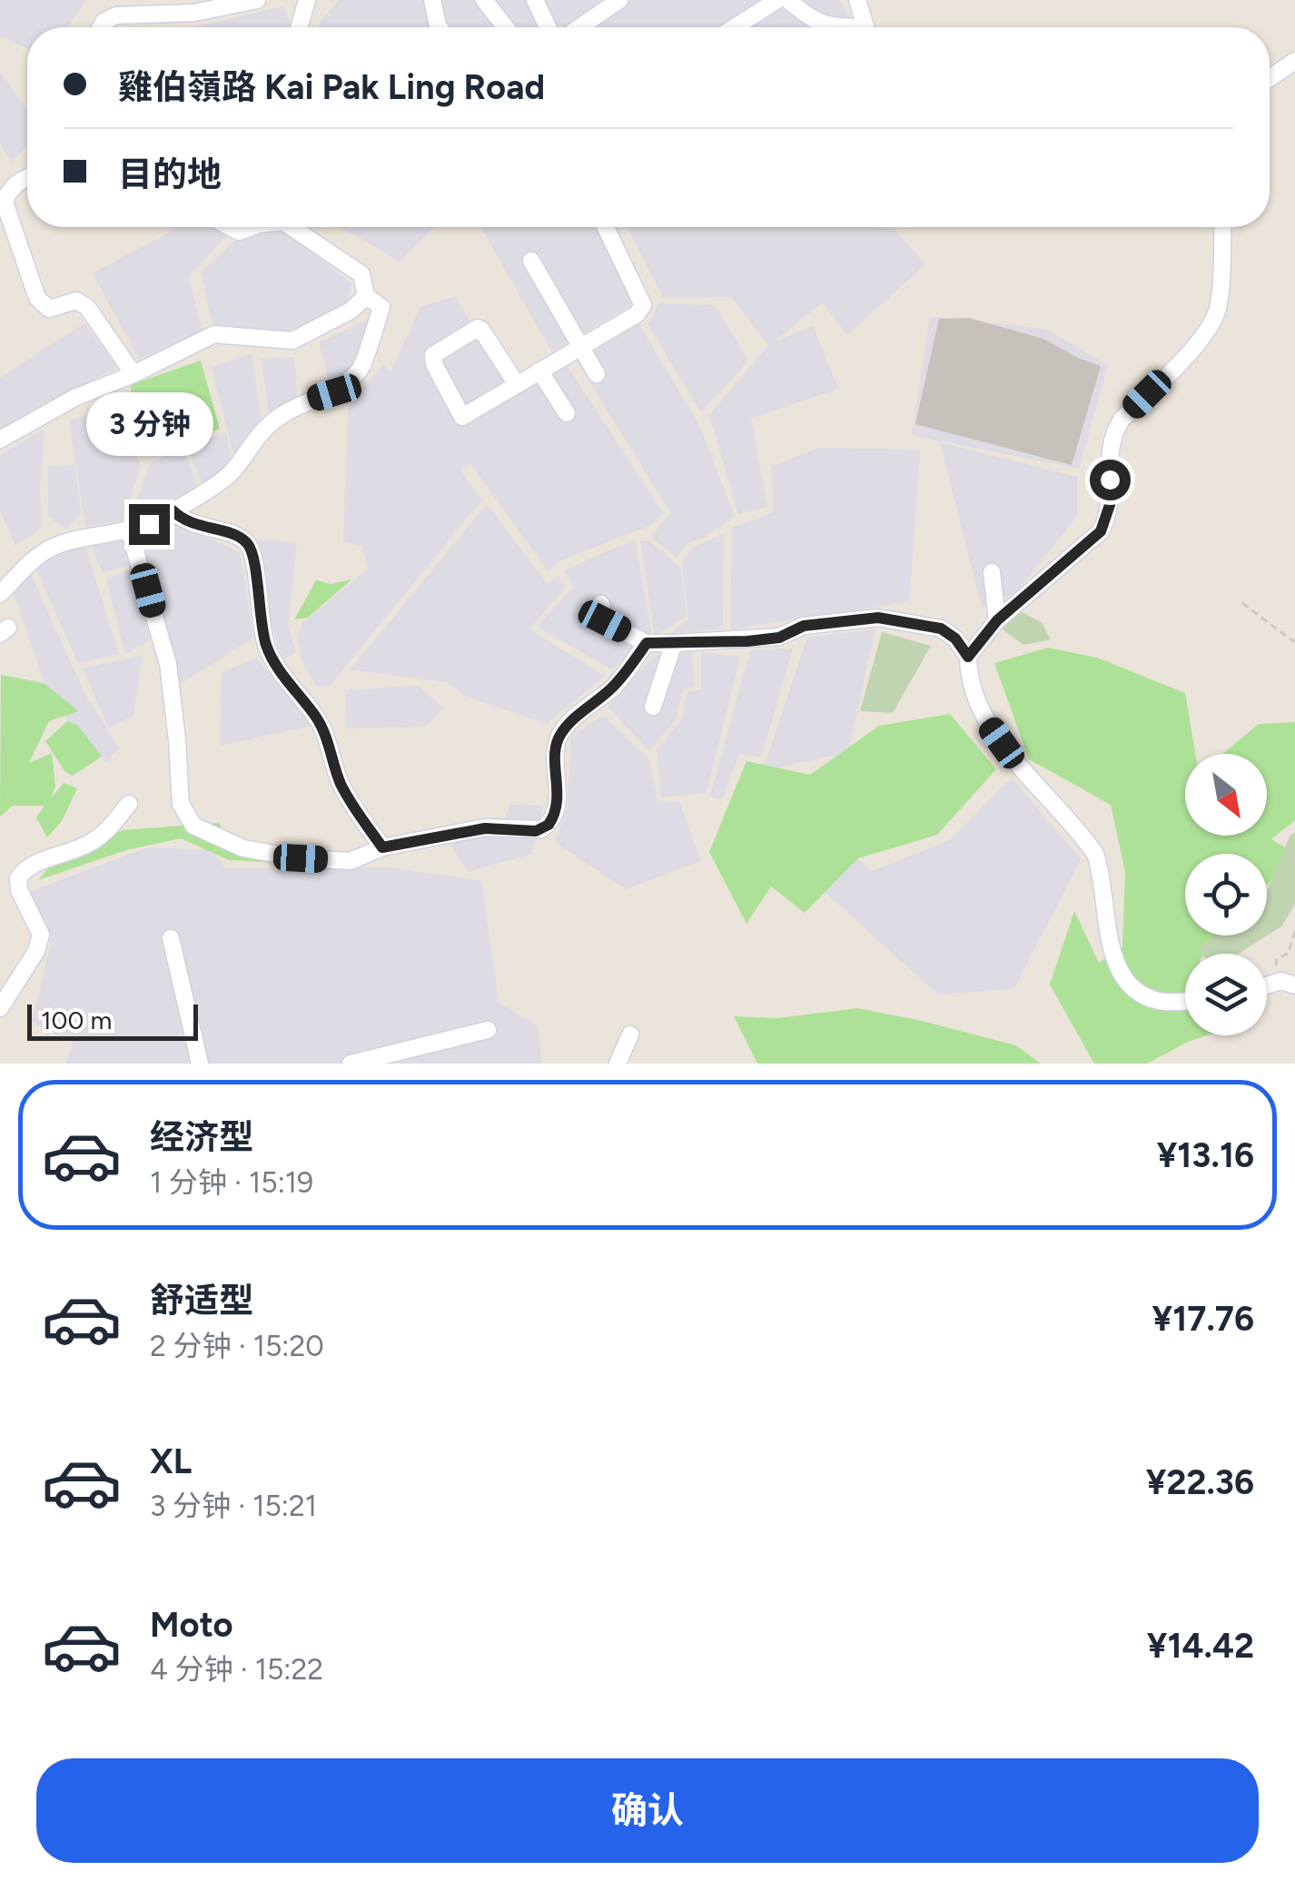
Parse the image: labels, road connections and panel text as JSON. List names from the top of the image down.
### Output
{
  "scale_bar": "100 m",
  "north": "bottom right",
  "page": {
    "banner": ["雞伯嶺路 Kai Pak Ling Road", "目的地"],
    "bubble": "3 分钟",
    "scale": "100 m",
    "list": [
      {
        "name": "经济型",
        "note": "1 分钟 · 15:19",
        "value": "¥13.16"
      },
      {
        "name": "舒适型",
        "note": "2 分钟 · 15:20",
        "value": "¥17.76"
      },
      {
        "name": "XL",
        "note": "3 分钟 · 15:21",
        "value": "¥22.36"
      },
      {
        "name": "Moto",
        "note": "4 分钟 · 15:22",
        "value": "¥14.42"
      }
    ],
    "buttons": "确认"
  }
}
